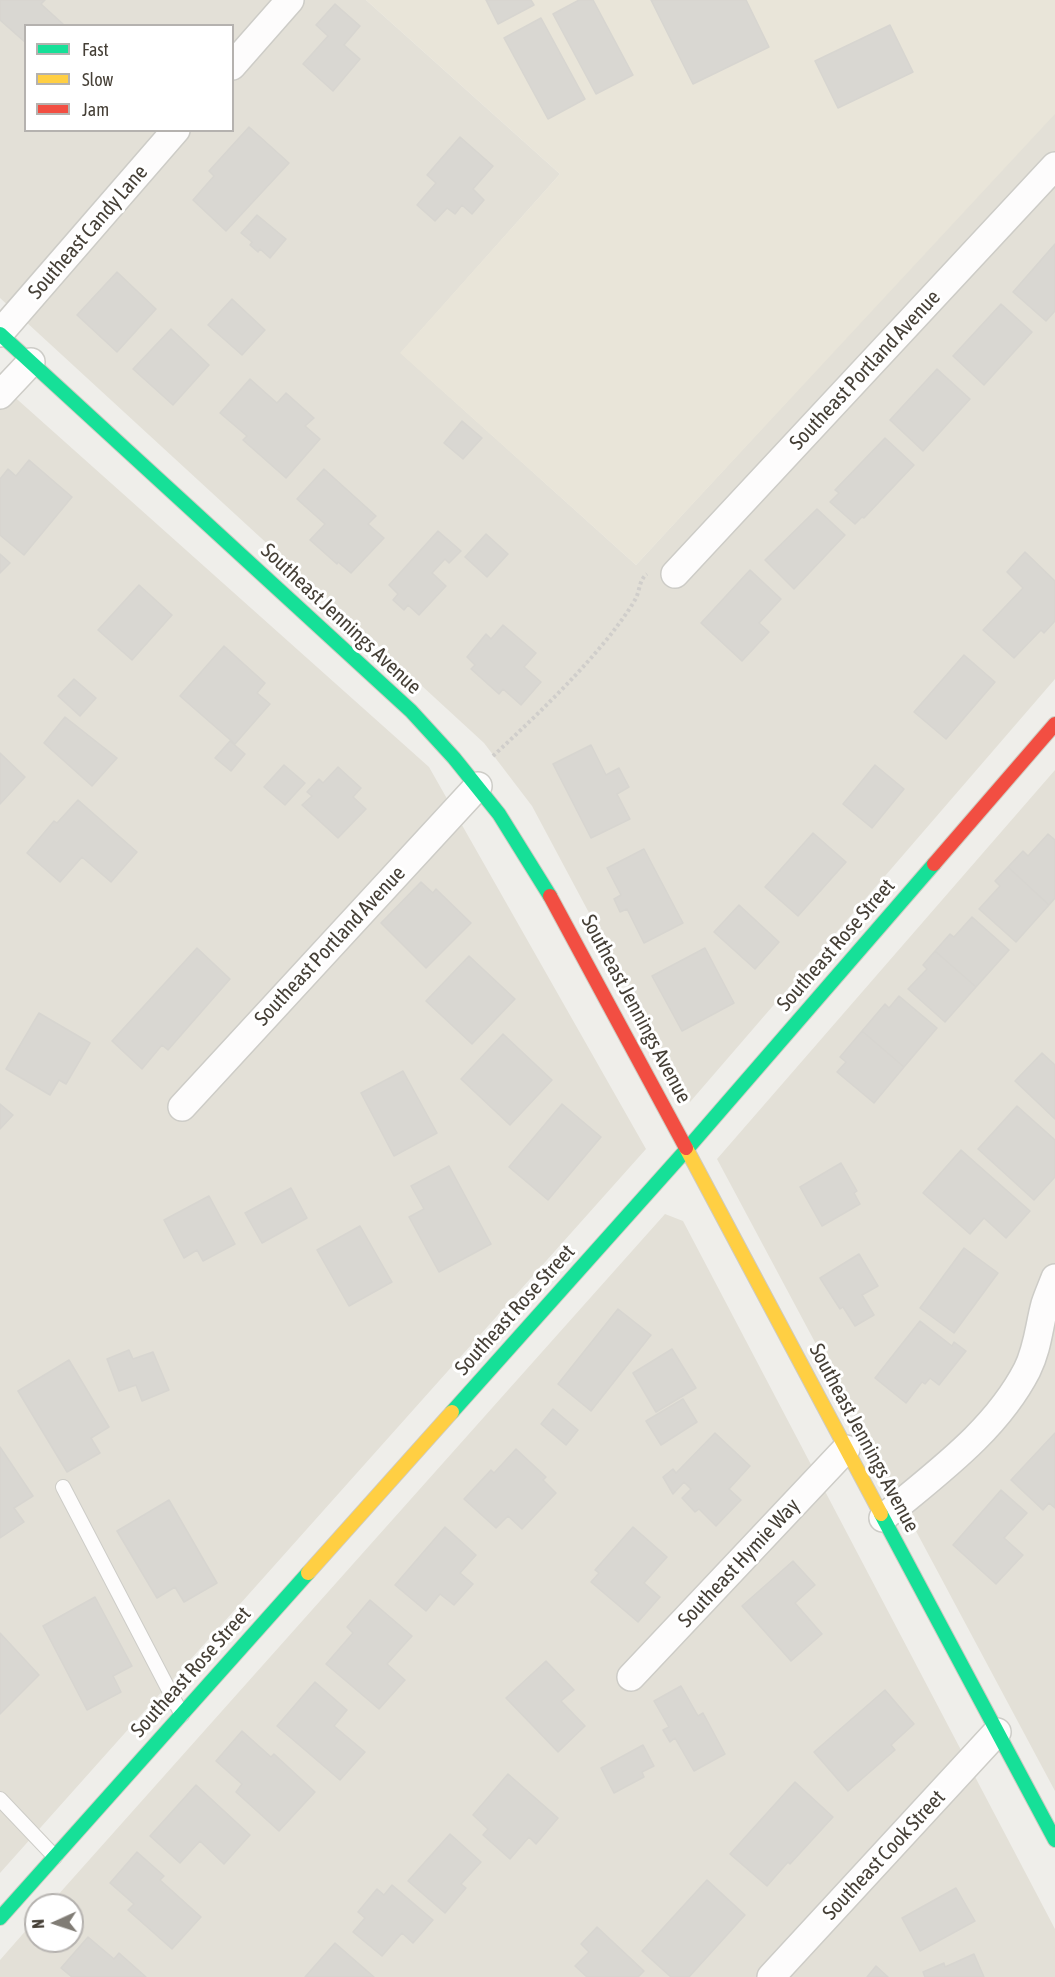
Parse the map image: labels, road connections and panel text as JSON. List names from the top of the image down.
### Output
{
  "streets": {
    "main road": ["Southeast Jennings Avenue", "Southeast Rose Street"],
    "street": [
      "Southeast Candy Lane",
      "Southeast Portland Avenue",
      "Southeast Hymie Way",
      "Southeast Cook Street"
    ]
  },
  "crossings": [
    ["Southeast Candy Lane", "Southeast Jennings Avenue"],
    ["Southeast Portland Avenue", "Southeast Jennings Avenue"],
    ["Southeast Jennings Avenue", "Southeast Rose Street"],
    ["Southeast Jennings Avenue", "Southeast Hymie Way"],
    ["Southeast Jennings Avenue", "Southeast Cook Street"]
  ],
  "legend": ["Fast", "Slow", "Jam"],
  "north": "left"
}
